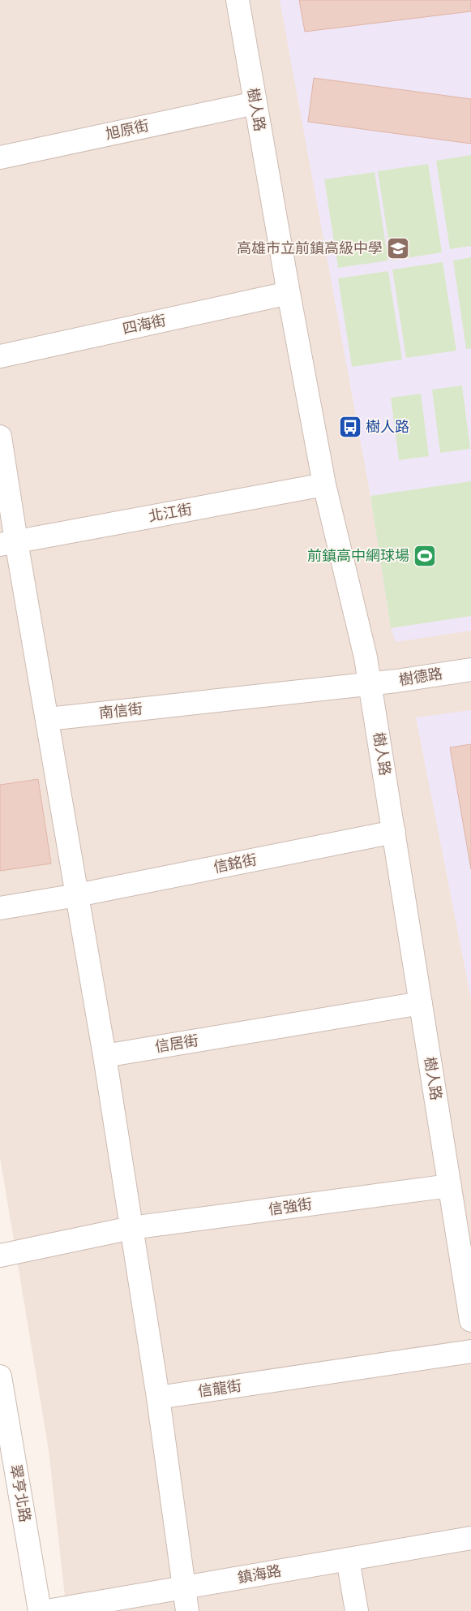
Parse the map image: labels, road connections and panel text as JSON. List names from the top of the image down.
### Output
{
  "streets": {
    "street": [
      "樹人路",
      "旭原街",
      "四海街",
      "北江街",
      "樹德路",
      "南信街",
      "信銘街",
      "信居街",
      "信強街",
      "信龍街",
      "翠亨北路",
      "鎮海路"
    ]
  },
  "crossings": [
    ["樹人路", "旭原街"],
    ["樹人路", "四海街"],
    ["樹人路", "北江街"],
    ["樹人路", "樹德路"],
    ["樹人路", "南信街"],
    ["樹人路", "信銘街"],
    ["樹人路", "信居街"],
    ["樹人路", "信強街"],
    ["樹德路", "南信街"]
  ],
  "places": {
    "school or university": ["高雄市立前鎮高級中學"],
    "bus stop": ["樹人路"],
    "sports": ["前鎮高中網球場"]
  }
}
